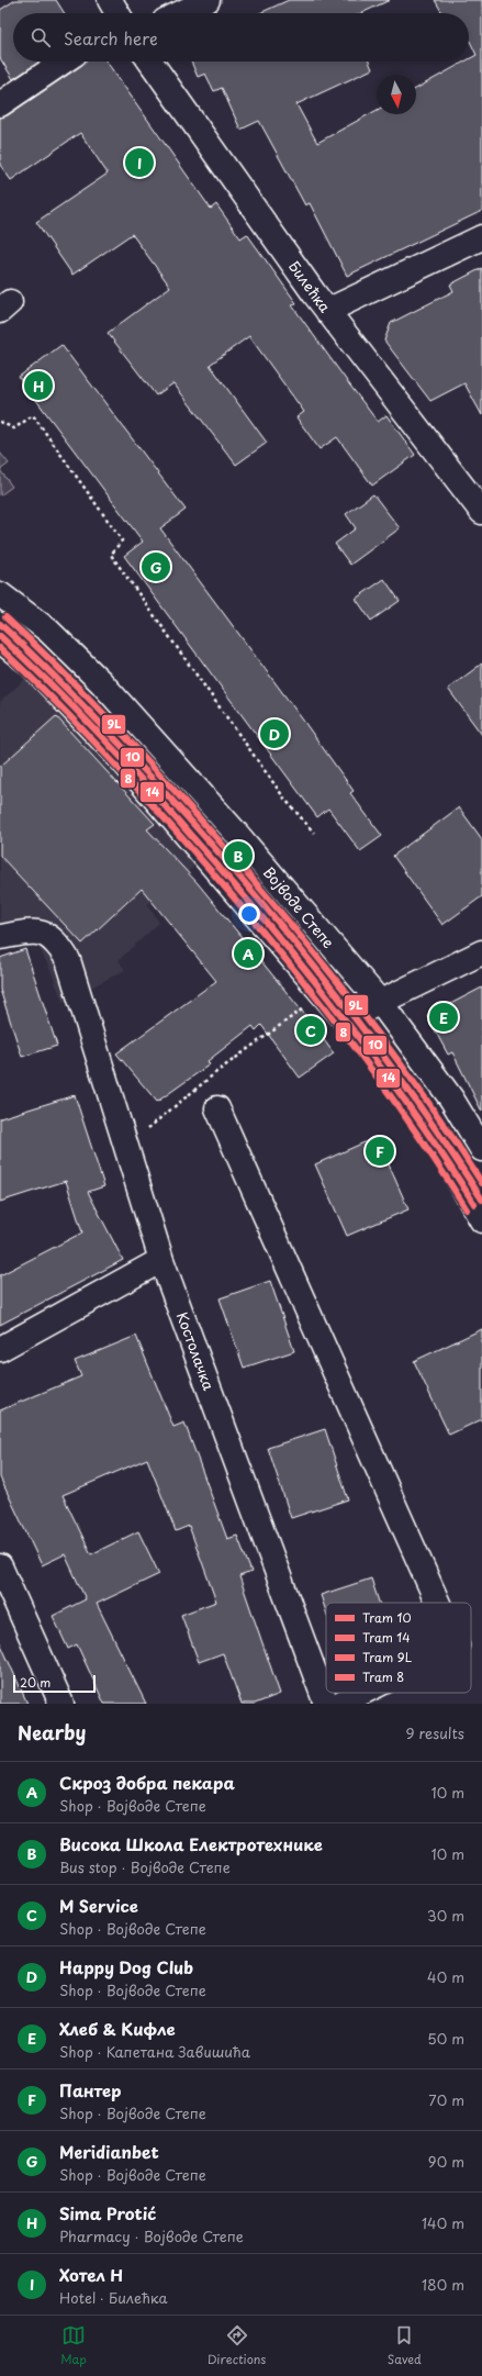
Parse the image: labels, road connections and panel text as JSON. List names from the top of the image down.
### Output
{
  "streets": {
    "street": ["Билећка", "Војводе Степе", "Костолачка"]
  },
  "lines": [
    "tram line 9L",
    "tram line 10",
    "tram line 14",
    "tram line 8"
  ],
  "legend": [
    "Tram 10",
    "Tram 14",
    "Tram 9L",
    "Tram 8"
  ],
  "scale_bar": "20 m",
  "north": "bottom",
  "page": {
    "search": "Search here",
    "pins": [
      "I",
      "H",
      "G",
      "D",
      "B",
      "A",
      "E",
      "C",
      "F"
    ],
    "scale": "20 m",
    "heading": ["Nearby", "9 results"],
    "list": [
      {
        "mark": "A",
        "name": "Скроз добра пекара",
        "note": "Shop · Војводе Степе",
        "value": "10 m"
      },
      {
        "mark": "B",
        "name": "Висока Школа Електротехнике",
        "note": "Bus stop · Војводе Степе",
        "value": "10 m"
      },
      {
        "mark": "C",
        "name": "M Service",
        "note": "Shop · Војводе Степе",
        "value": "30 m"
      },
      {
        "mark": "D",
        "name": "Happy Dog Club",
        "note": "Shop · Војводе Степе",
        "value": "40 m"
      },
      {
        "mark": "E",
        "name": "Хлеб & Кифле",
        "note": "Shop · Капетана Завишића",
        "value": "50 m"
      },
      {
        "mark": "F",
        "name": "Пантер",
        "note": "Shop · Војводе Степе",
        "value": "70 m"
      },
      {
        "mark": "G",
        "name": "Meridianbet",
        "note": "Shop · Војводе Степе",
        "value": "90 m"
      },
      {
        "mark": "H",
        "name": "Sima Protić",
        "note": "Pharmacy · Војводе Степе",
        "value": "140 m"
      },
      {
        "mark": "I",
        "name": "Хотел Н",
        "note": "Hotel · Билећка",
        "value": "180 m"
      }
    ],
    "nav": ["Map", "Directions", "Saved"]
  }
}
